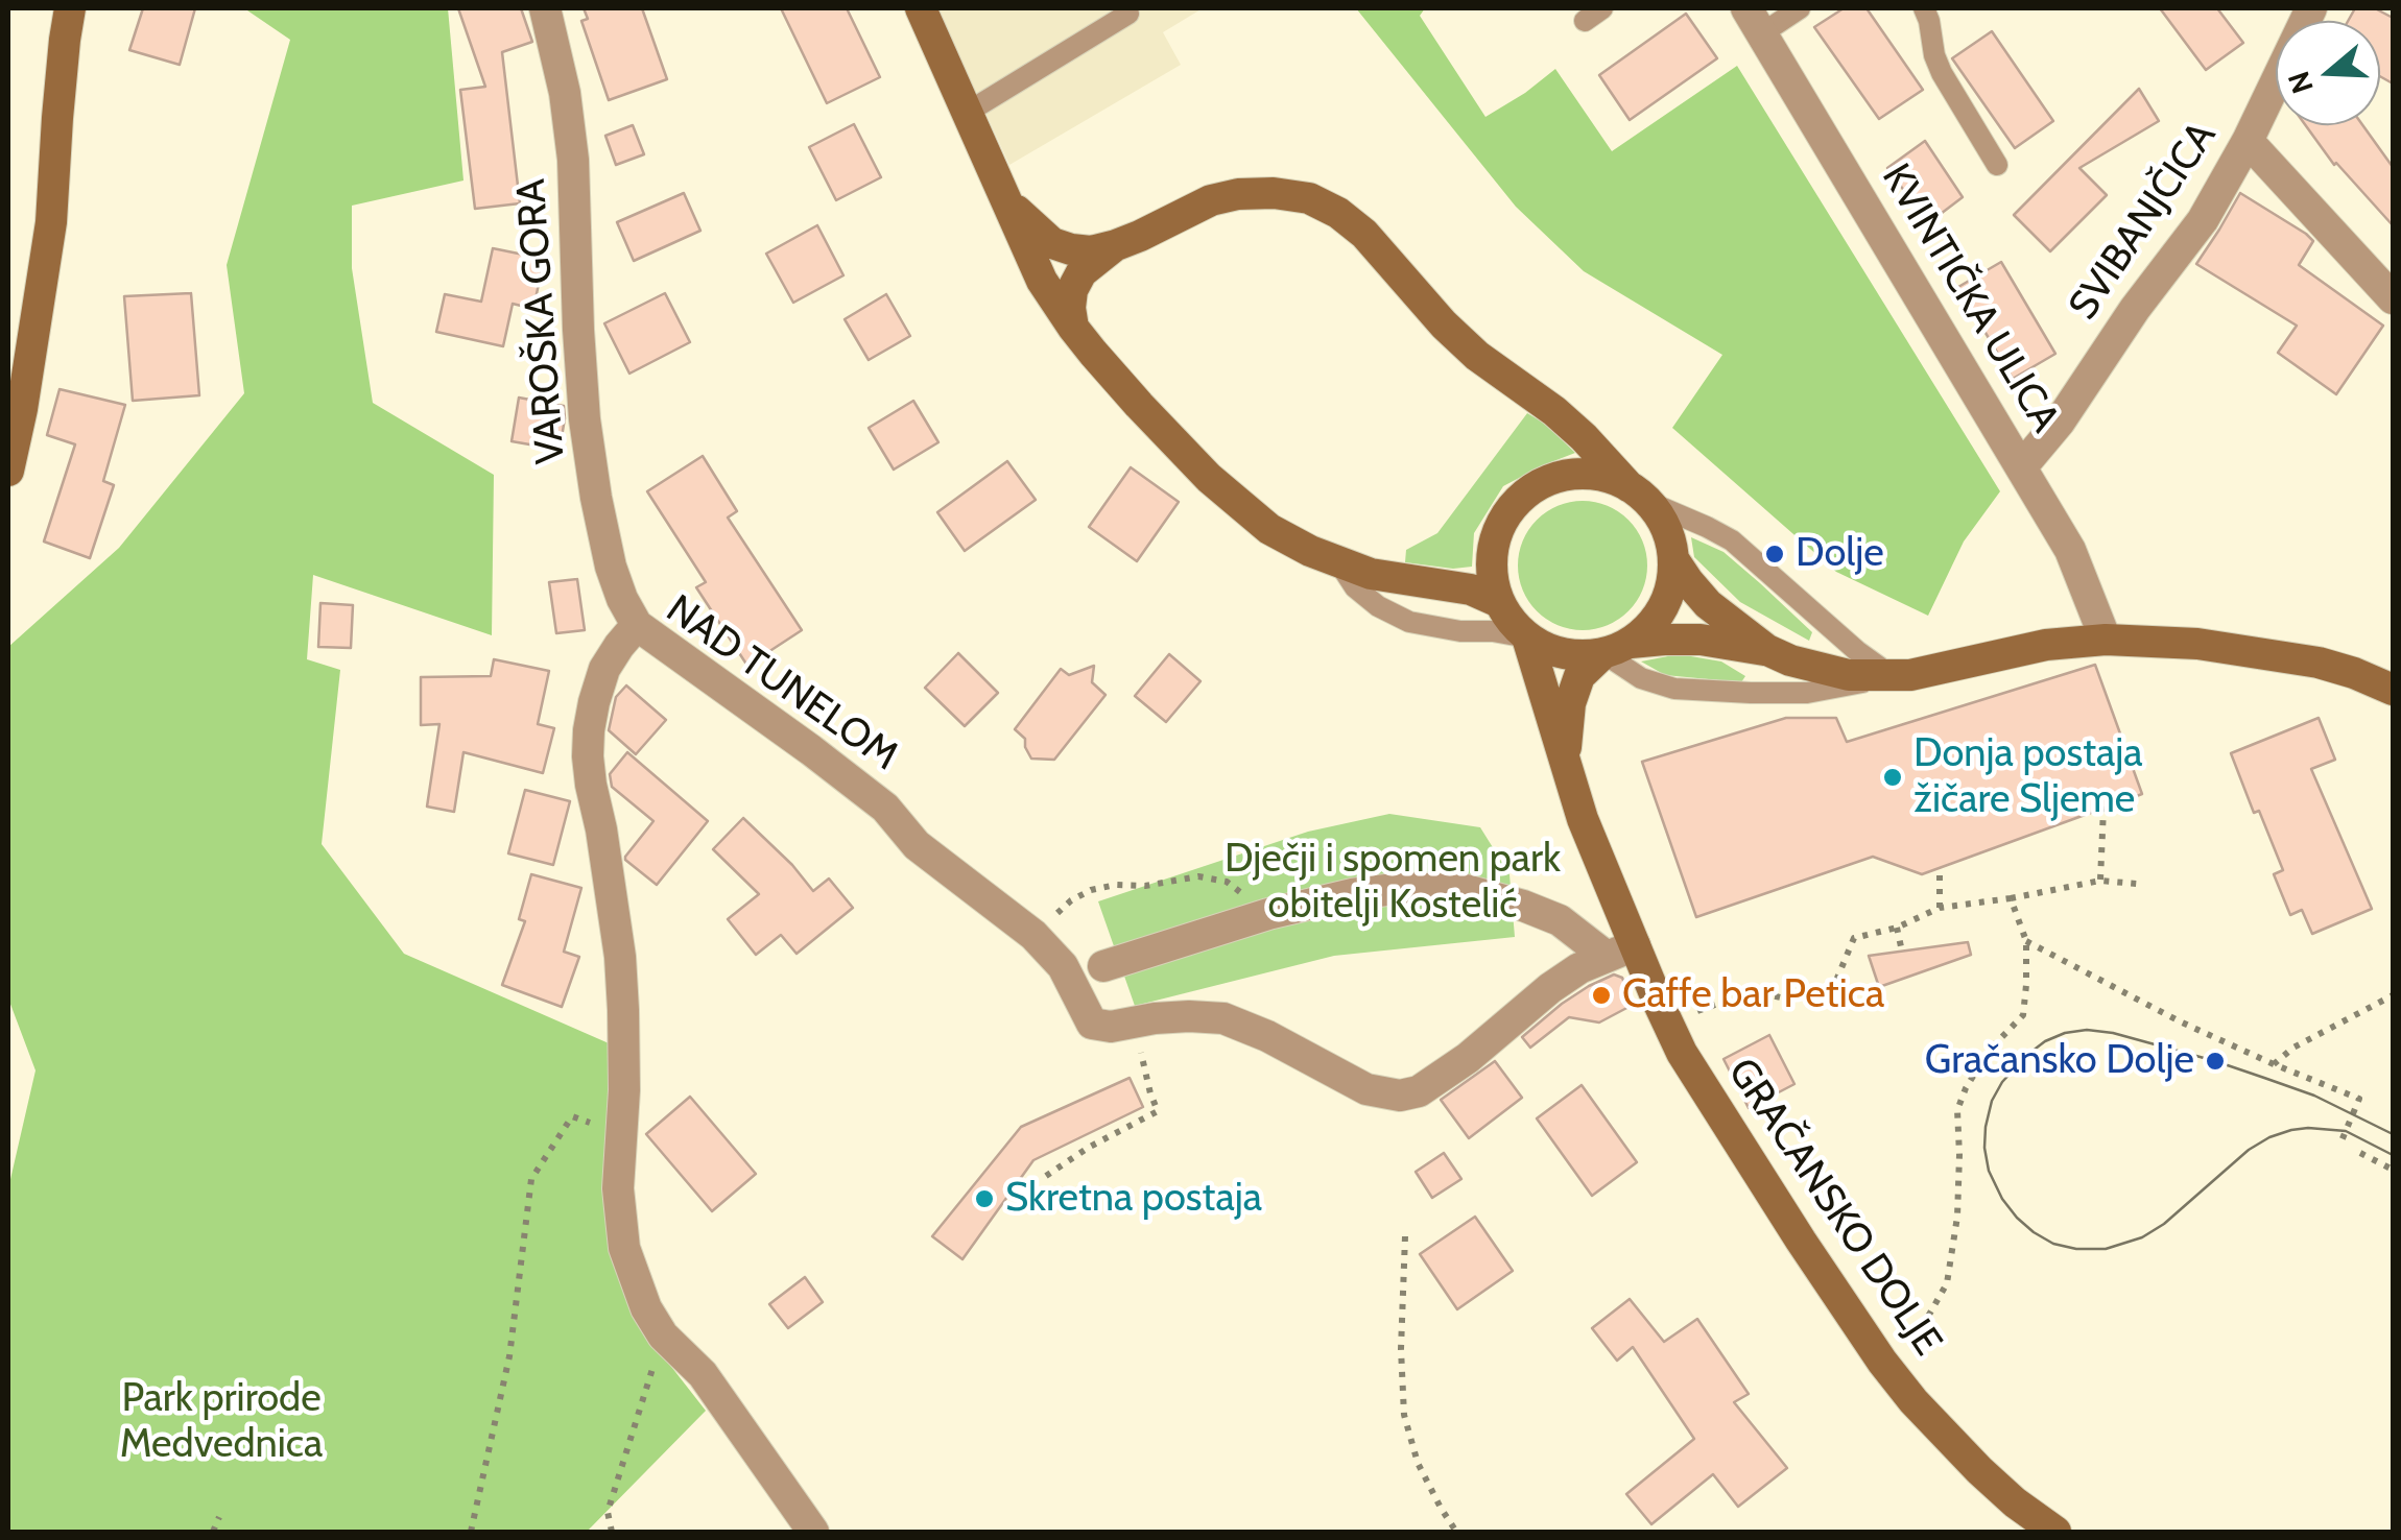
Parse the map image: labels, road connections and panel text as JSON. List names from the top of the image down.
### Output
{
  "streets": {
    "main road": ["GRAČANSKO DOLJE"],
    "street": [
      "SVIBANJČICA",
      "KVINTIČKA ULICA",
      "VAROŠKA GORA",
      "NAD TUNELOM"
    ]
  },
  "crossings": [
    ["SVIBANJČICA", "KVINTIČKA ULICA"],
    ["VAROŠKA GORA", "NAD TUNELOM"],
    ["NAD TUNELOM", "GRAČANSKO DOLJE"]
  ],
  "parks": ["Dječji i spomen park obitelji Kostelić", "Park prirode Medvednica"],
  "places": [
    "Dolje",
    "Donja postaja žičare Sljeme",
    "Caffe bar Petica",
    "Gračansko Dolje",
    "Skretna postaja"
  ],
  "north": "left"
}
